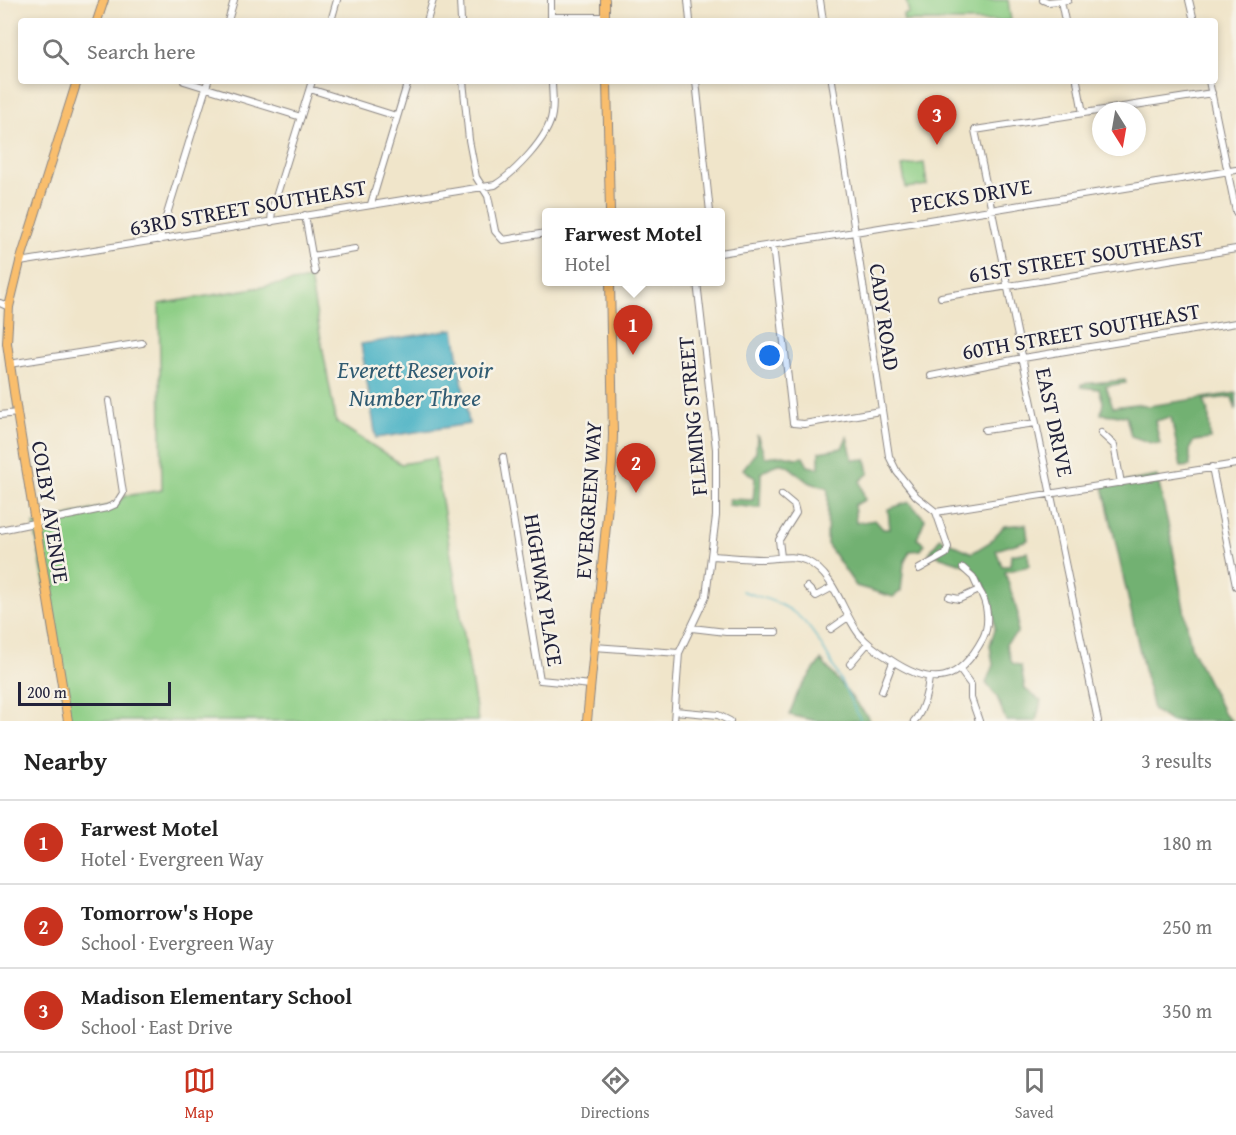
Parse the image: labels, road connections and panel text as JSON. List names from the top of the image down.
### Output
{
  "streets": {
    "main road": ["EVERGREEN WAY", "COLBY AVENUE"],
    "street": [
      "PECKS DRIVE",
      "63RD STREET SOUTHEAST",
      "61ST STREET SOUTHEAST",
      "CADY ROAD",
      "60TH STREET SOUTHEAST",
      "FLEMING STREET",
      "EAST DRIVE",
      "HIGHWAY PLACE"
    ]
  },
  "crossings": [
    ["PECKS DRIVE", "CADY ROAD"],
    ["PECKS DRIVE", "EAST DRIVE"],
    ["63RD STREET SOUTHEAST", "COLBY AVENUE"],
    ["61ST STREET SOUTHEAST", "EAST DRIVE"],
    ["60TH STREET SOUTHEAST", "EAST DRIVE"],
    ["EVERGREEN WAY", "HIGHWAY PLACE"]
  ],
  "water": ["Everett Reservoir Number Three"],
  "scale_bar": "200 m",
  "north": "bottom",
  "page": {
    "search": "Search here",
    "pins": ["3", "1", "2"],
    "popup": ["Farwest Motel", "Hotel"],
    "scale": "200 m",
    "heading": ["Nearby", "3 results"],
    "list": [
      {
        "mark": "1",
        "name": "Farwest Motel",
        "note": "Hotel · Evergreen Way",
        "value": "180 m"
      },
      {
        "mark": "2",
        "name": "Tomorrow's Hope",
        "note": "School · Evergreen Way",
        "value": "250 m"
      },
      {
        "mark": "3",
        "name": "Madison Elementary School",
        "note": "School · East Drive",
        "value": "350 m"
      }
    ],
    "nav": ["Map", "Directions", "Saved"]
  }
}
